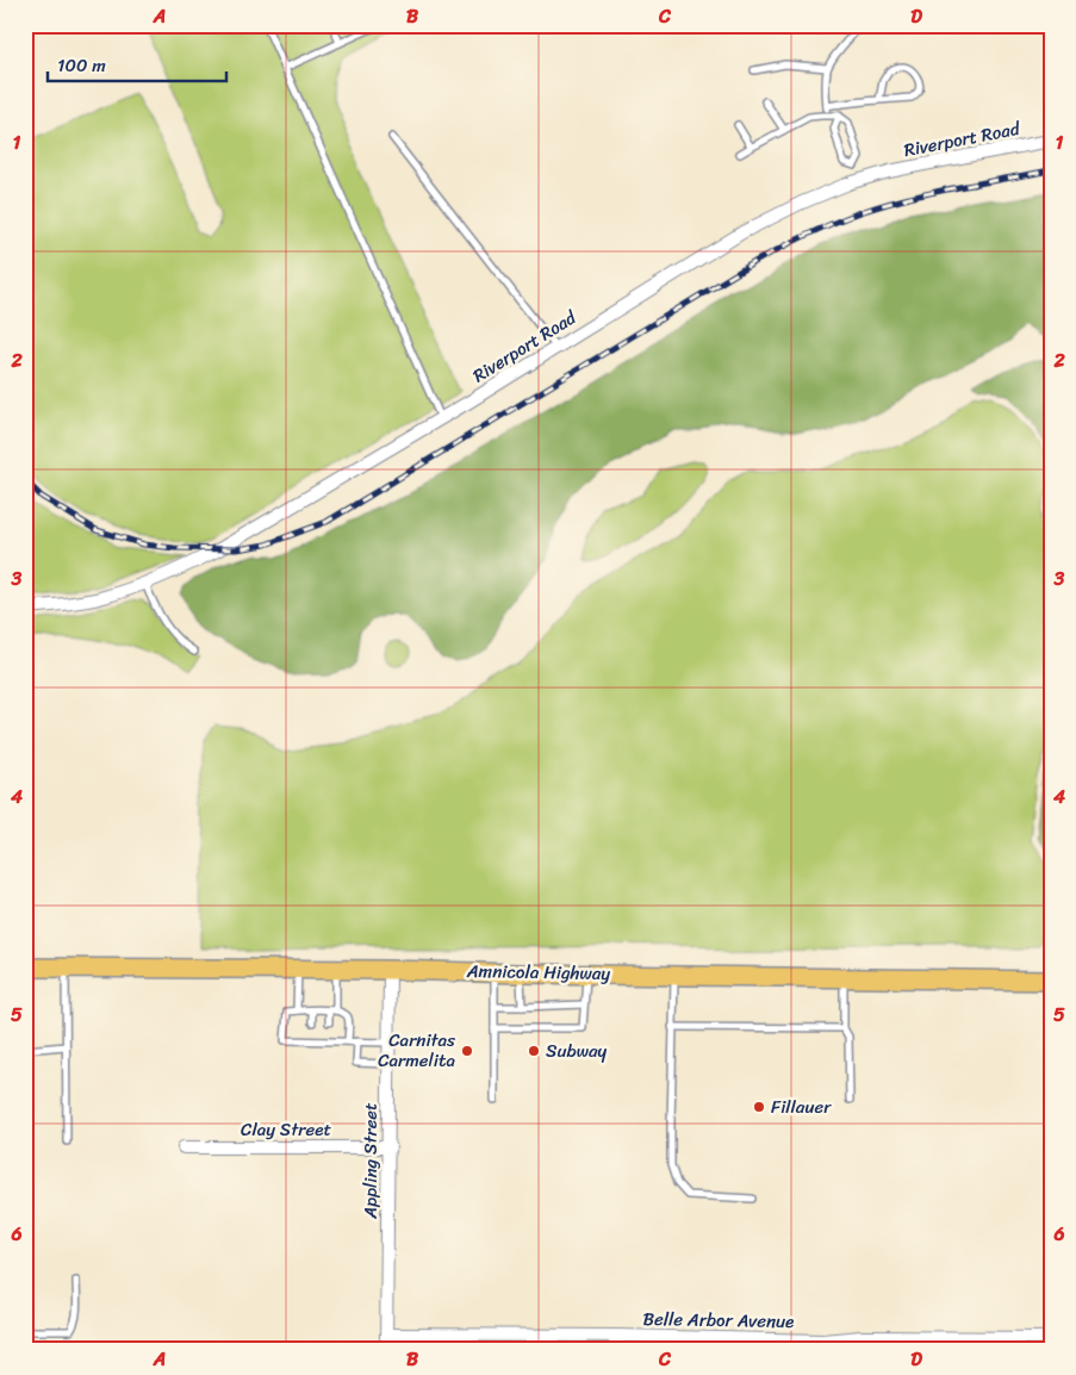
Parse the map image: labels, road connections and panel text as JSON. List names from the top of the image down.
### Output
{
  "streets": {
    "main road": ["Amnicola Highway"],
    "street": [
      "Riverport Road",
      "Clay Street",
      "Appling Street",
      "Belle Arbor Avenue"
    ]
  },
  "crossings": [
    ["Amnicola Highway", "Appling Street"],
    ["Clay Street", "Appling Street"],
    ["Appling Street", "Belle Arbor Avenue"]
  ],
  "places": ["Carnitas Carmelita", "Subway", "Fillauer"],
  "scale_bar": "100 m",
  "grid": {
    "columns": [
      "A",
      "B",
      "C",
      "D"
    ],
    "rows": [
      "1",
      "2",
      "3",
      "4",
      "5",
      "6"
    ]
  }
}
